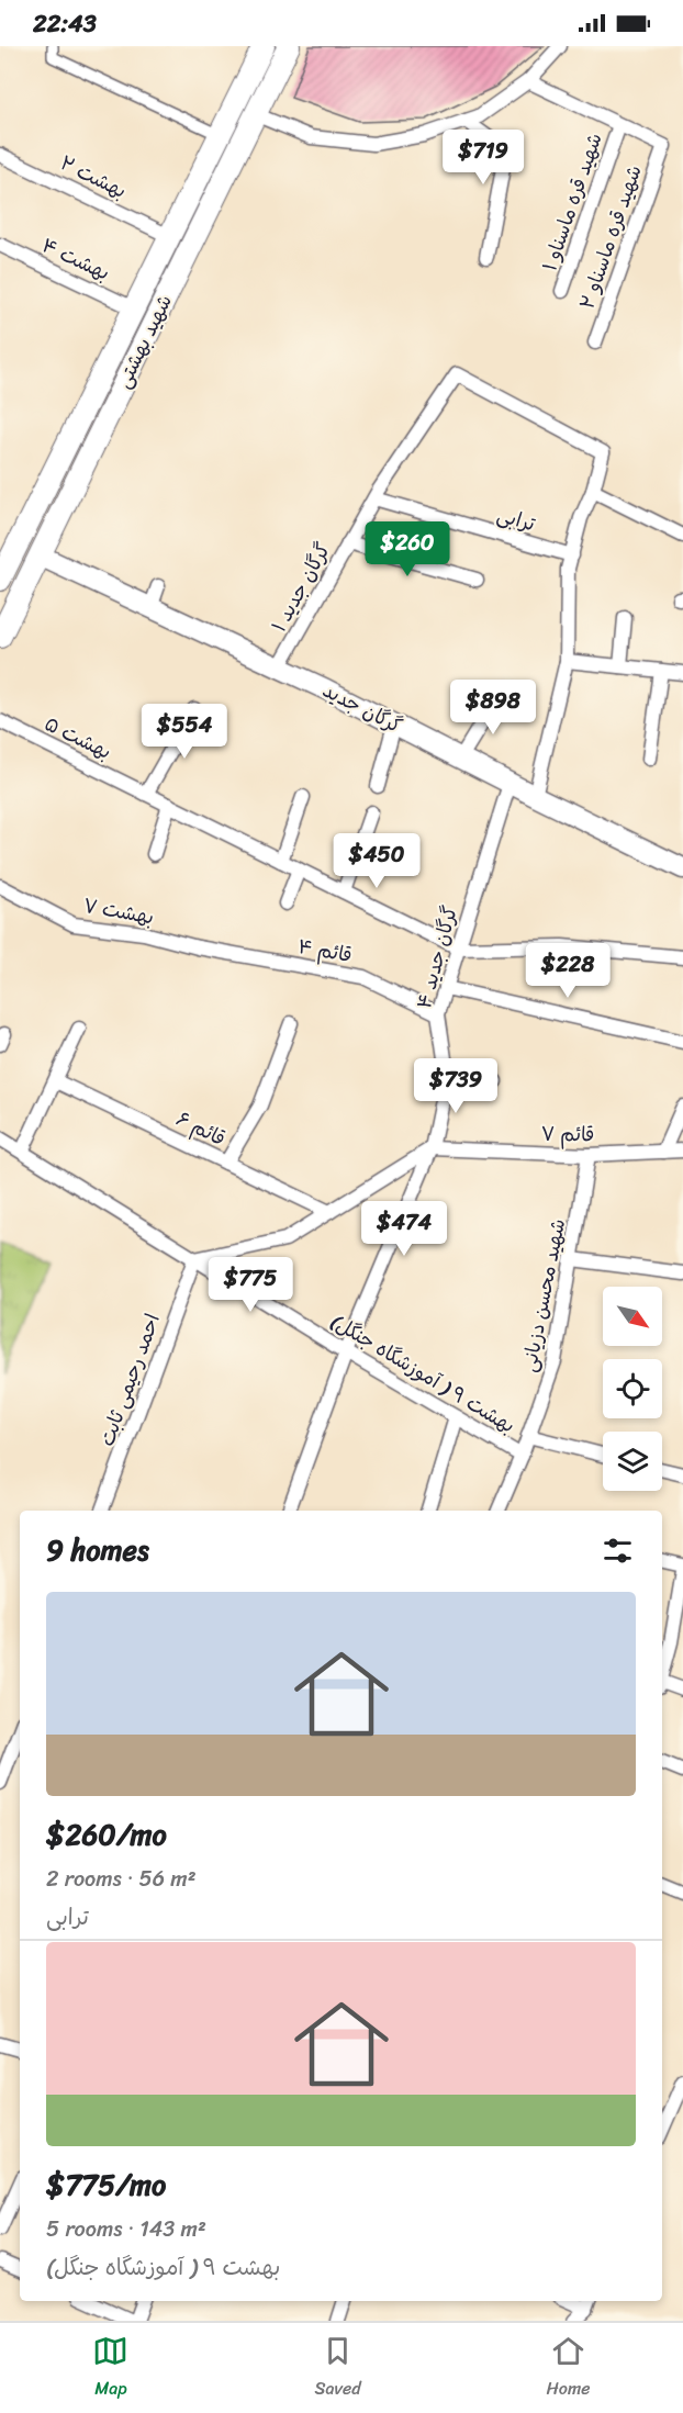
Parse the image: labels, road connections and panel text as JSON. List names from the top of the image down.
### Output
{
  "streets": {
    "main road": ["شهید بهشتی", "گرگان جدید"],
    "street": [
      "بهشت ۲",
      "۱ شهید قره ماسناو",
      "۲ شهید قره ماسناو",
      "۴ بهشت",
      "ترابی",
      "گرگان جدید ۱",
      "بهشت ۵",
      "بهشت ۷",
      "قائم ۴",
      "گرگان جدید ۴",
      "قائم ۶",
      "۷ قائم",
      "شهید محسن دزیانی",
      "بهشت ۹ ( آموزشگاه جنگل)",
      "احمد رحیمی ثابت"
    ]
  },
  "crossings": [
    ["بهشت ۲", "شهید بهشتی"],
    ["۱ شهید قره ماسناو", "۲ شهید قره ماسناو"],
    ["۴ بهشت", "شهید بهشتی"],
    ["شهید بهشتی", "گرگان جدید"],
    ["ترابی", "گرگان جدید ۱"],
    ["گرگان جدید ۱", "گرگان جدید"],
    ["گرگان جدید", "گرگان جدید ۴"],
    ["بهشت ۵", "گرگان جدید ۴"],
    ["بهشت ۷", "قائم ۴"],
    ["قائم ۴", "گرگان جدید ۴"],
    ["گرگان جدید ۴", "۷ قائم"],
    ["گرگان جدید ۴", "بهشت ۹ ( آموزشگاه جنگل)"],
    ["۷ قائم", "شهید محسن دزیانی"],
    ["شهید محسن دزیانی", "بهشت ۹ ( آموزشگاه جنگل)"],
    ["بهشت ۹ ( آموزشگاه جنگل)", "احمد رحیمی ثابت"]
  ],
  "north": "bottom right",
  "page": {
    "status": "22:43",
    "price": [
      "$719",
      "$260",
      "$898",
      "$554",
      "$450",
      "$228",
      "$739",
      "$474",
      "$775"
    ],
    "heading": "9 homes",
    "list": [
      {
        "name": "$260/mo",
        "note": "2 rooms · 56 m² · ترابی"
      },
      {
        "name": "$775/mo",
        "note": "5 rooms · 143 m² · بهشت ۹ ( آموزشگاه جنگل)"
      }
    ],
    "tabs": ["Map", "Saved", "Home"]
  }
}
